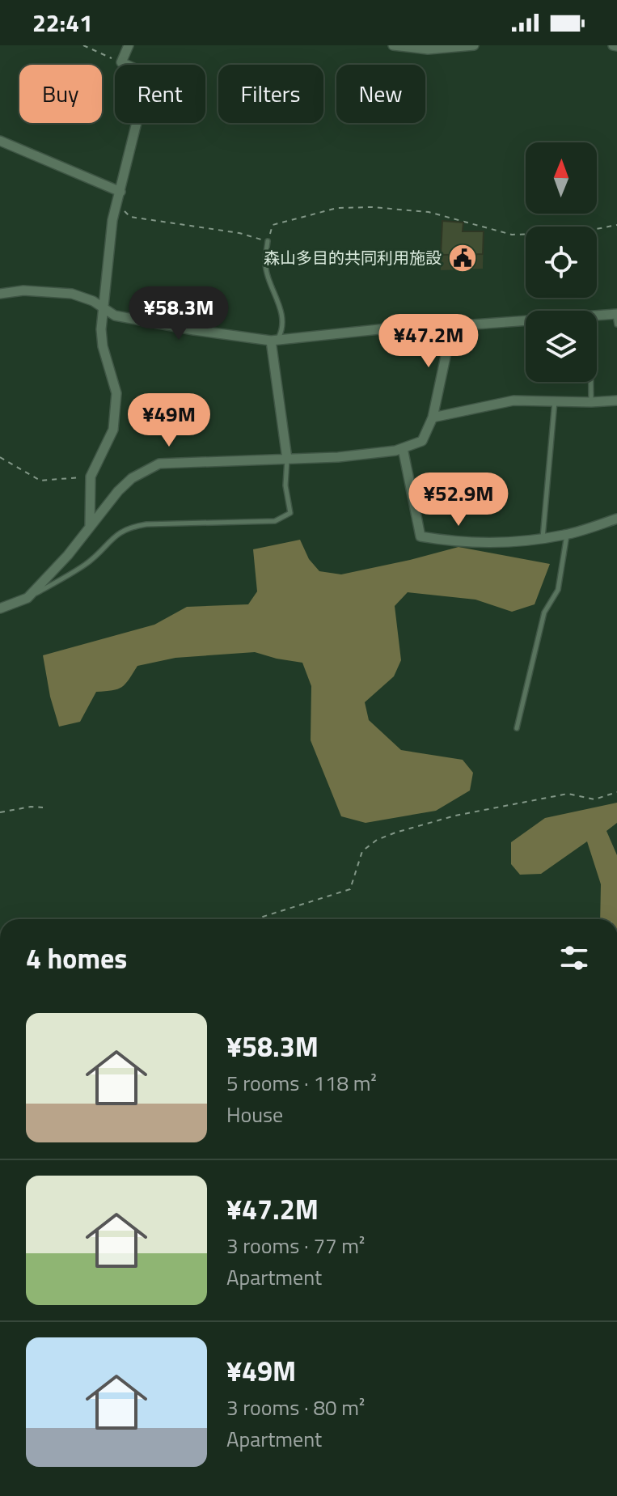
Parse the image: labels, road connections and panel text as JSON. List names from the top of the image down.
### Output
{
  "places": {
    "public building": ["森山多目的共同利用施設"]
  },
  "north": "top",
  "page": {
    "status": "22:41",
    "chip": [
      "Buy",
      "Rent",
      "Filters",
      "New"
    ],
    "price": [
      "¥58.3M",
      "¥47.2M",
      "¥49M",
      "¥52.9M"
    ],
    "heading": "4 homes",
    "list": [
      {
        "name": "¥58.3M",
        "note": "5 rooms · 118 m² · House"
      },
      {
        "name": "¥47.2M",
        "note": "3 rooms · 77 m² · Apartment"
      },
      {
        "name": "¥49M",
        "note": "3 rooms · 80 m² · Apartment"
      }
    ]
  }
}
